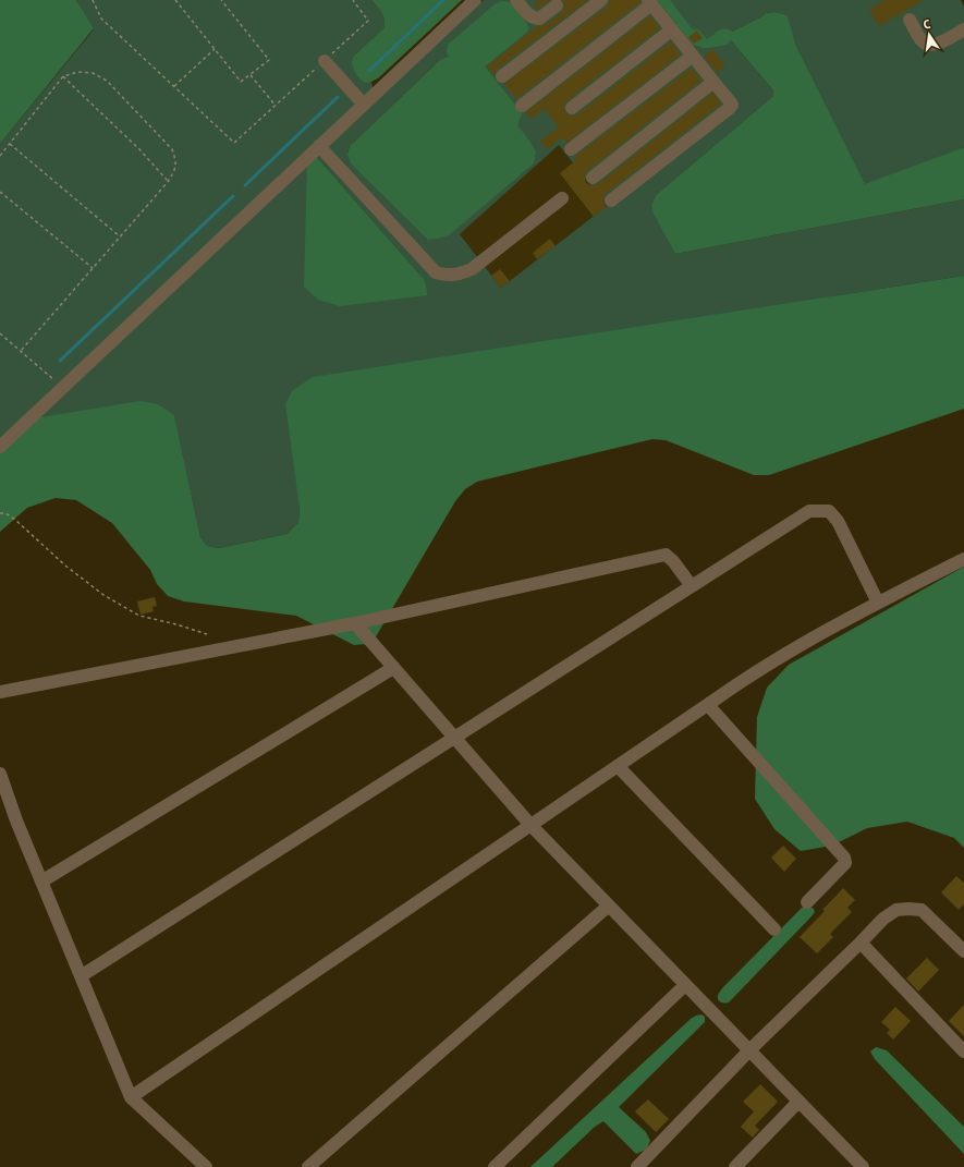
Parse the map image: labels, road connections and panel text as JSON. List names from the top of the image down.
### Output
{
  "north": "top"
}
